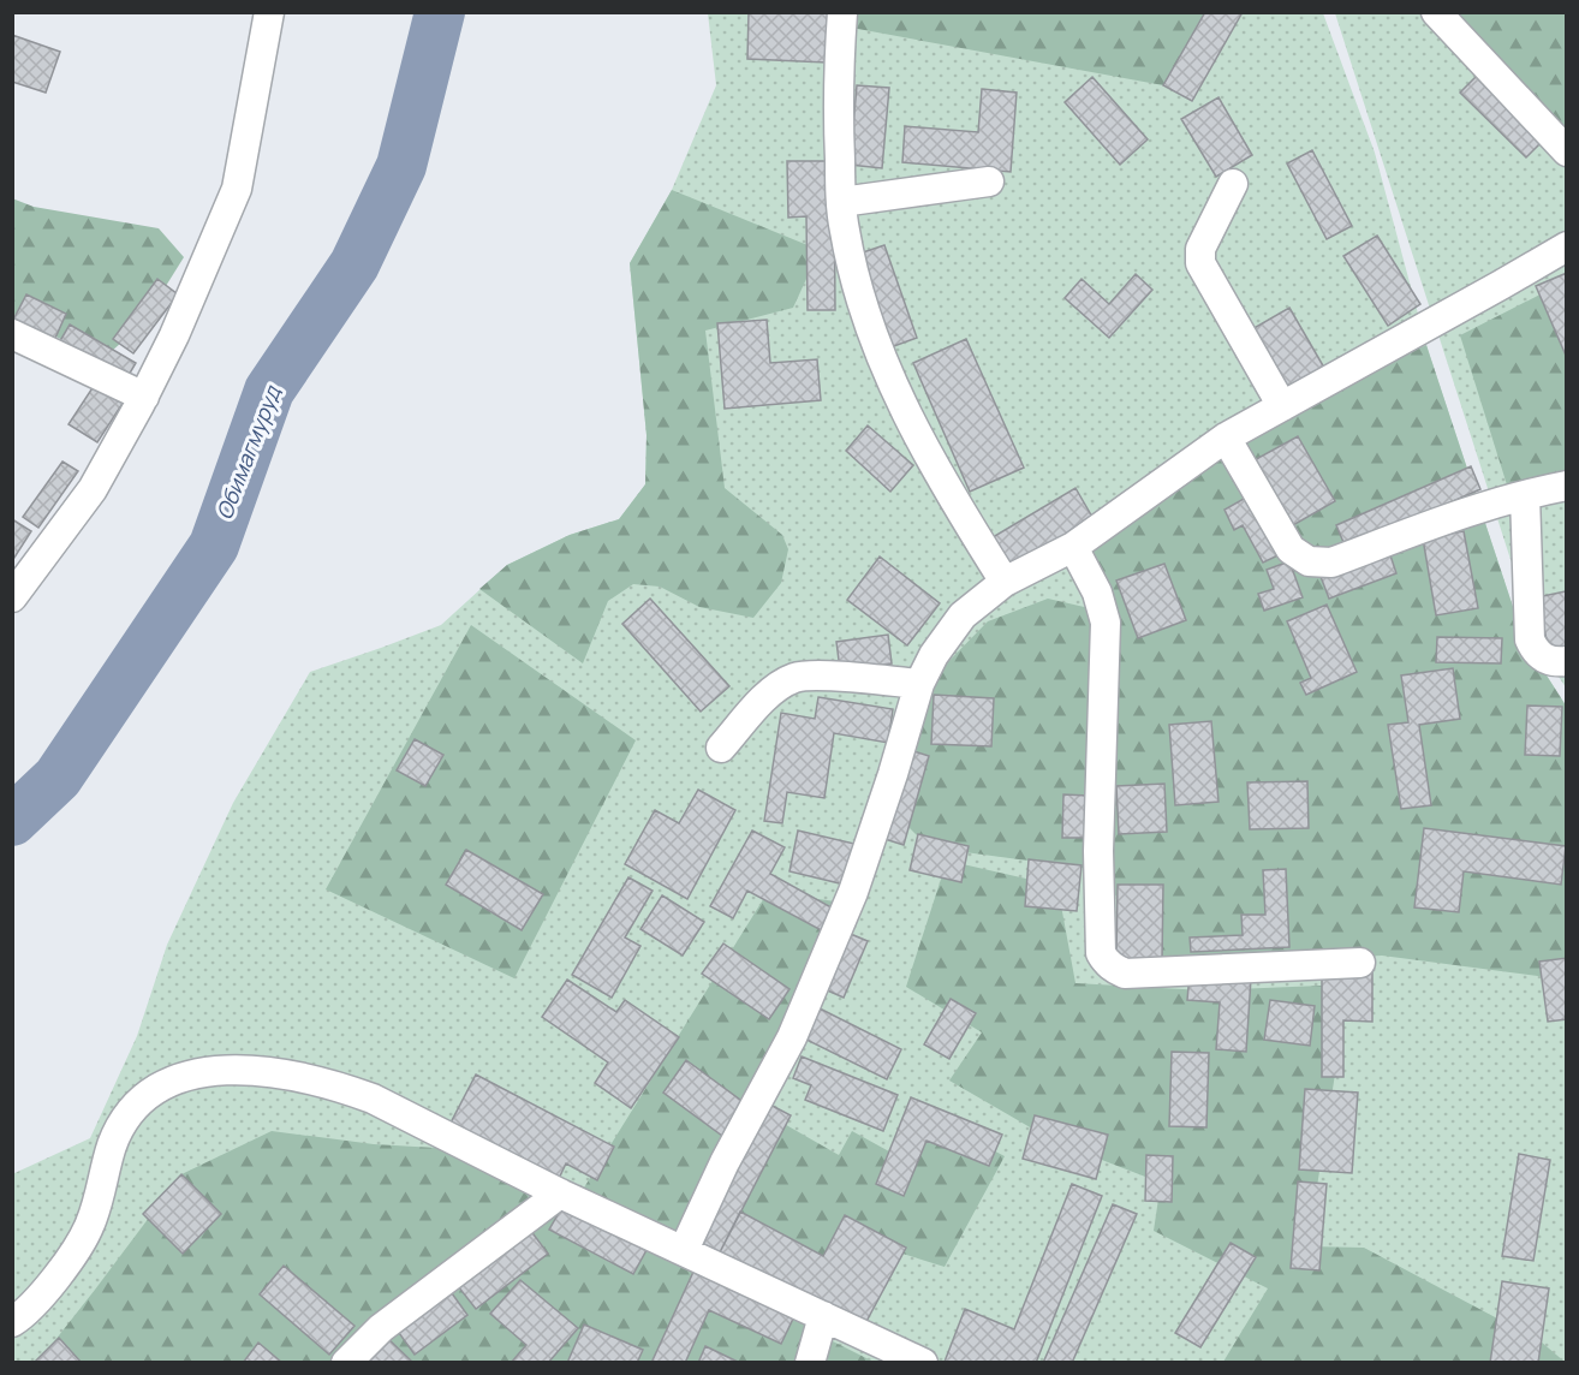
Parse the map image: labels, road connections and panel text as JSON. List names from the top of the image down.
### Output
{
  "water": ["Обимагмуруд"]
}
